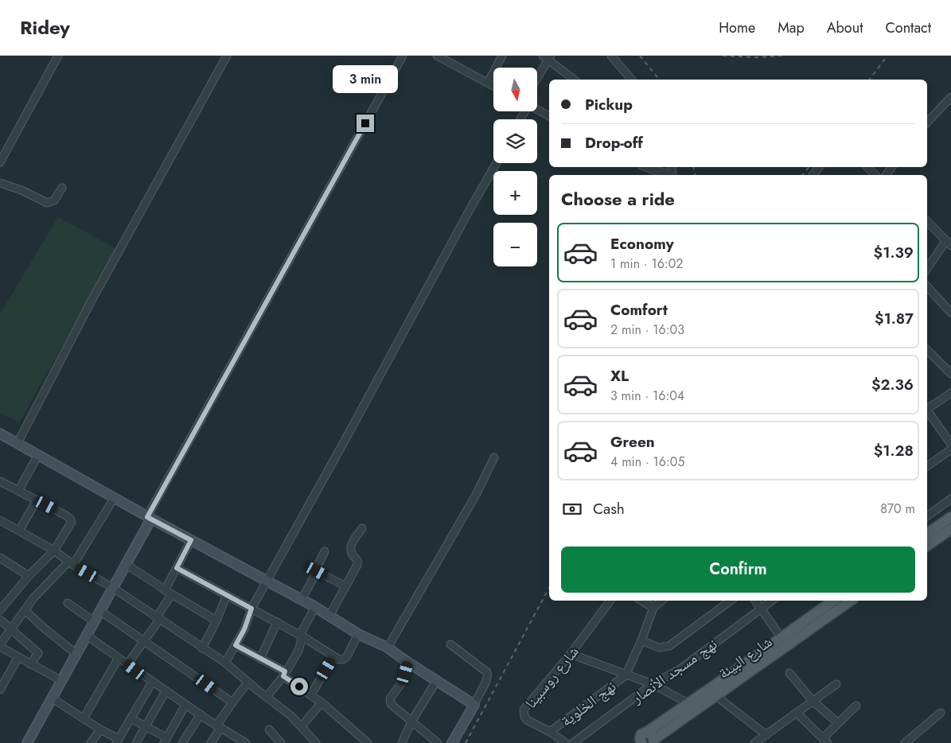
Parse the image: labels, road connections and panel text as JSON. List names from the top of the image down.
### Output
{
  "streets": {
    "main road": ["شارع البيئة"],
    "street": ["نهج مسجد الأنصار", "شارع روسبينا", "نهج الخلوية"]
  },
  "crossings": [
    ["شارع روسبينا", "نهج الخلوية"]
  ],
  "north": "bottom",
  "page": {
    "header": "Ridey",
    "nav": [
      "Home",
      "Map",
      "About",
      "Contact"
    ],
    "bubble": "3 min",
    "map_buttons": ["+", "−"],
    "banner": ["Pickup", "Drop-off"],
    "heading": "Choose a ride",
    "list": [
      {
        "name": "Economy",
        "note": "1 min · 16:02",
        "value": "$1.39"
      },
      {
        "name": "Comfort",
        "note": "2 min · 16:03",
        "value": "$1.87"
      },
      {
        "name": "XL",
        "note": "3 min · 16:04",
        "value": "$2.36"
      },
      {
        "name": "Green",
        "note": "4 min · 16:05",
        "value": "$1.28"
      }
    ],
    "pay": ["Cash", "870 m"],
    "buttons": "Confirm"
  }
}
